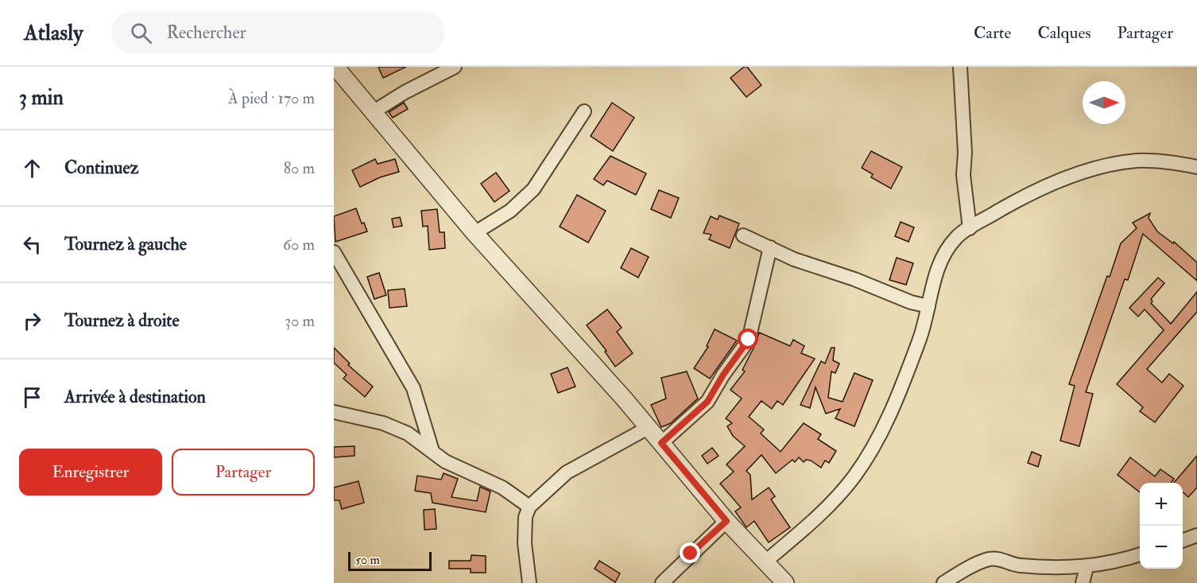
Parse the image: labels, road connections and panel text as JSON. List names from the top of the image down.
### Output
{
  "scale_bar": "50 m",
  "north": "right",
  "page": {
    "header": "Atlasly",
    "search": "Rechercher",
    "nav": ["Carte", "Calques", "Partager"],
    "heading": ["3 min", "À pied · 170 m"],
    "list": [
      ["Continuez", "80 m"],
      ["Tournez à gauche", "60 m"],
      ["Tournez à droite", "30 m"],
      "Arrivée à destination"
    ],
    "buttons": ["Enregistrer", "Partager"],
    "map_buttons": ["+", "−"],
    "scale": "50 m"
  }
}
